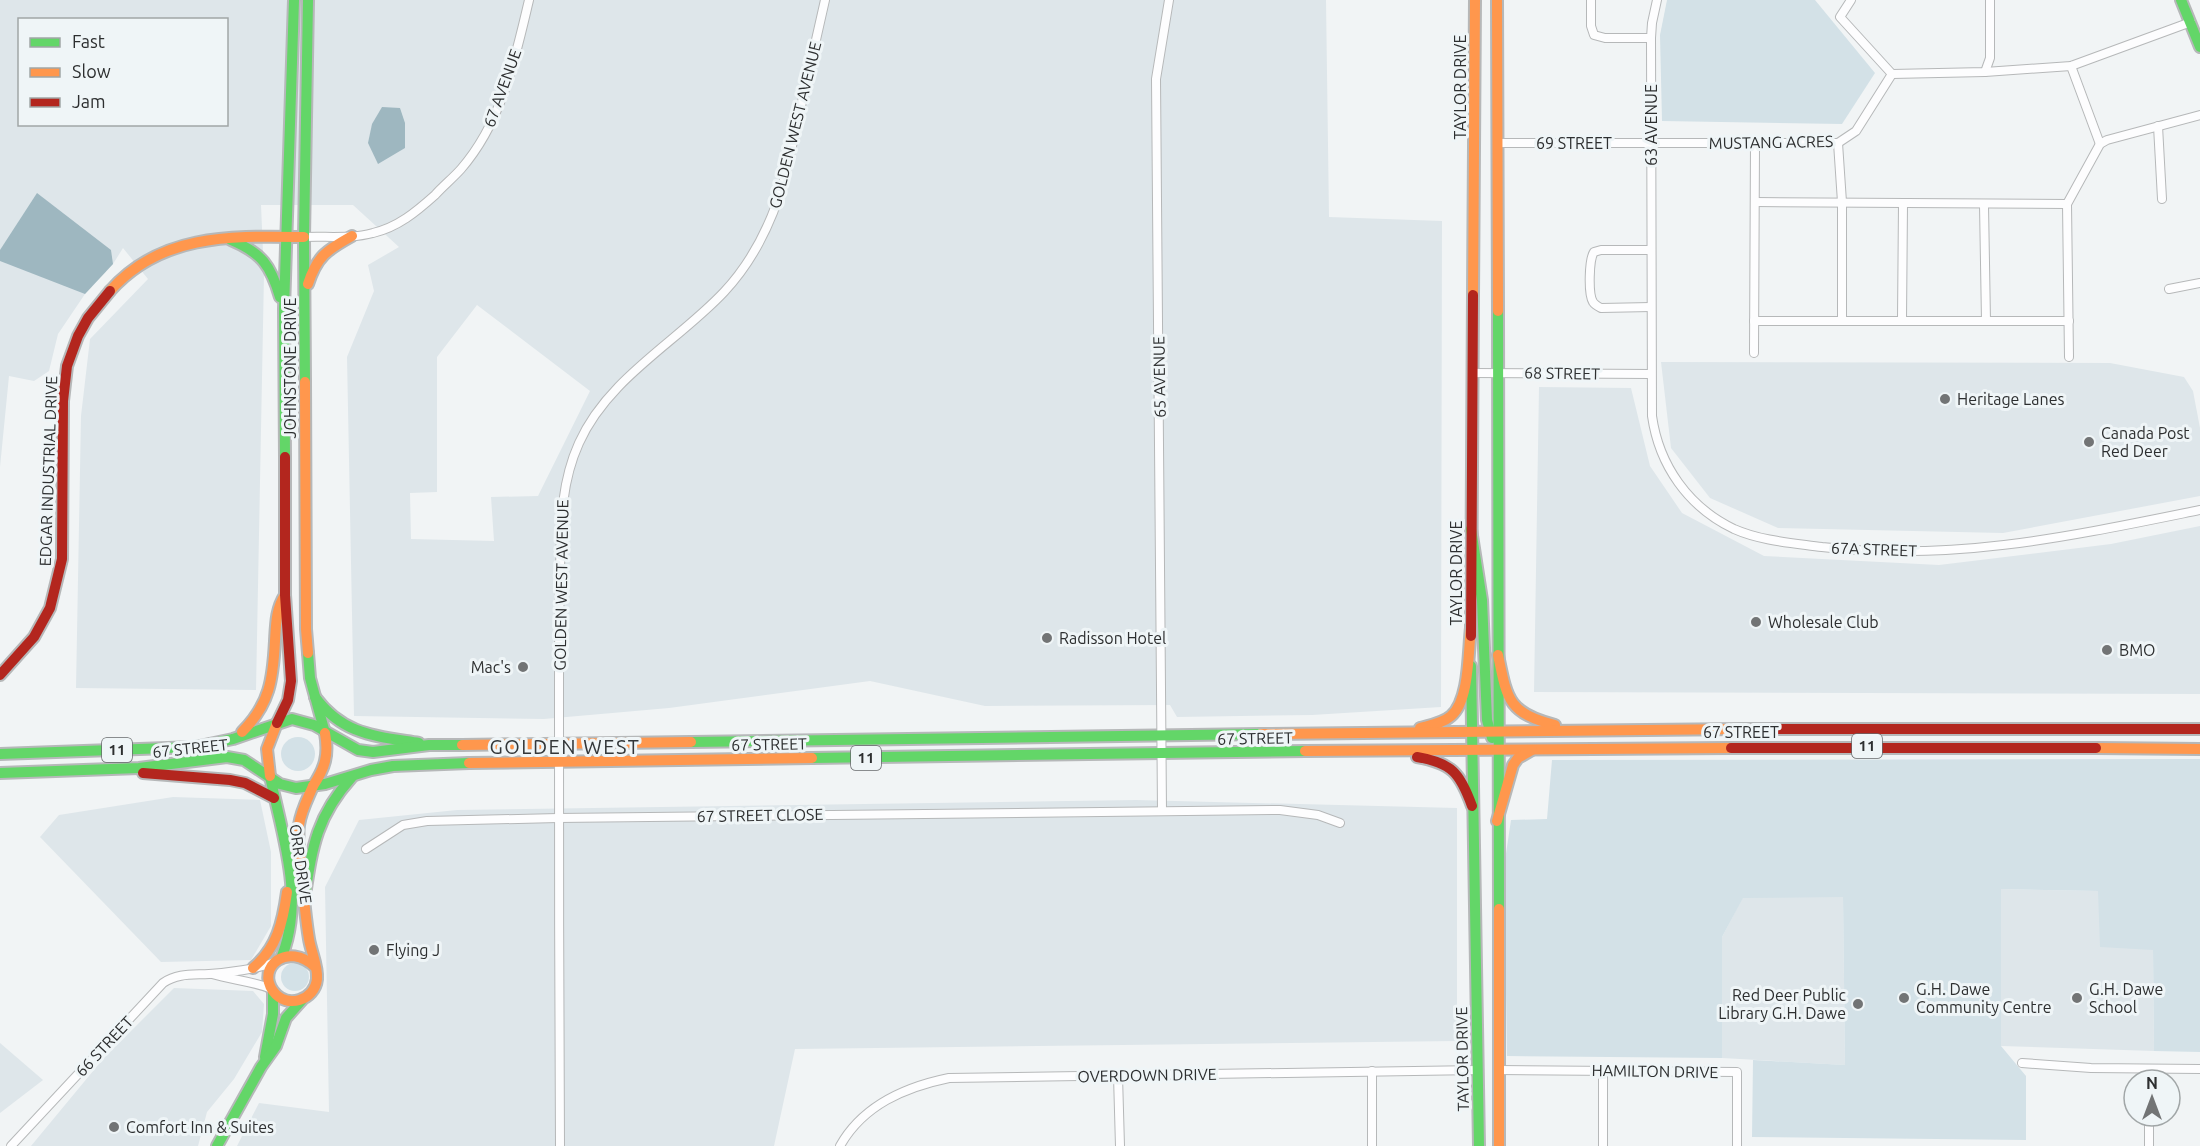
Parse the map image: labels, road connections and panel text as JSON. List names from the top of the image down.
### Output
{
  "streets": {
    "main road": [
      "TAYLOR DRIVE",
      "JOHNSTONE DRIVE",
      "EDGAR INDUSTRIAL DRIVE",
      "67 STREET",
      "11",
      "ORR DRIVE"
    ],
    "street": [
      "67 AVENUE",
      "GOLDEN WEST AVENUE",
      "63 AVENUE",
      "MUSTANG ACRES",
      "69 STREET",
      "68 STREET",
      "65 AVENUE",
      "67A STREET",
      "67 STREET CLOSE",
      "66 STREET",
      "HAMILTON DRIVE",
      "OVERDOWN DRIVE"
    ]
  },
  "crossings": [
    ["TAYLOR DRIVE", "68 STREET"],
    ["TAYLOR DRIVE", "67 STREET"],
    ["TAYLOR DRIVE", "OVERDOWN DRIVE"],
    ["67 AVENUE", "JOHNSTONE DRIVE"],
    ["67 AVENUE", "EDGAR INDUSTRIAL DRIVE"],
    ["GOLDEN WEST AVENUE", "67 STREET"],
    ["GOLDEN WEST AVENUE", "67 STREET CLOSE"],
    ["63 AVENUE", "MUSTANG ACRES"],
    ["63 AVENUE", "69 STREET"],
    ["63 AVENUE", "68 STREET"],
    ["63 AVENUE", "67A STREET"],
    ["MUSTANG ACRES", "69 STREET"],
    ["JOHNSTONE DRIVE", "EDGAR INDUSTRIAL DRIVE"],
    ["JOHNSTONE DRIVE", "67 STREET"],
    ["JOHNSTONE DRIVE", "ORR DRIVE"],
    ["68 STREET", "67A STREET"],
    ["65 AVENUE", "67 STREET"],
    ["67 STREET", "ORR DRIVE"],
    ["ORR DRIVE", "66 STREET"]
  ],
  "districts": ["GOLDEN WEST"],
  "places": [
    "Heritage Lanes",
    "Canada Post Red Deer",
    "Wholesale Club",
    "Radisson Hotel",
    "BMO",
    "Mac's",
    "Flying J",
    "G.H. Dawe Community Centre",
    "G.H. Dawe School",
    "Red Deer Public Library G.H. Dawe",
    "Comfort Inn & Suites"
  ],
  "legend": ["Fast", "Slow", "Jam"],
  "north": "top"
}
